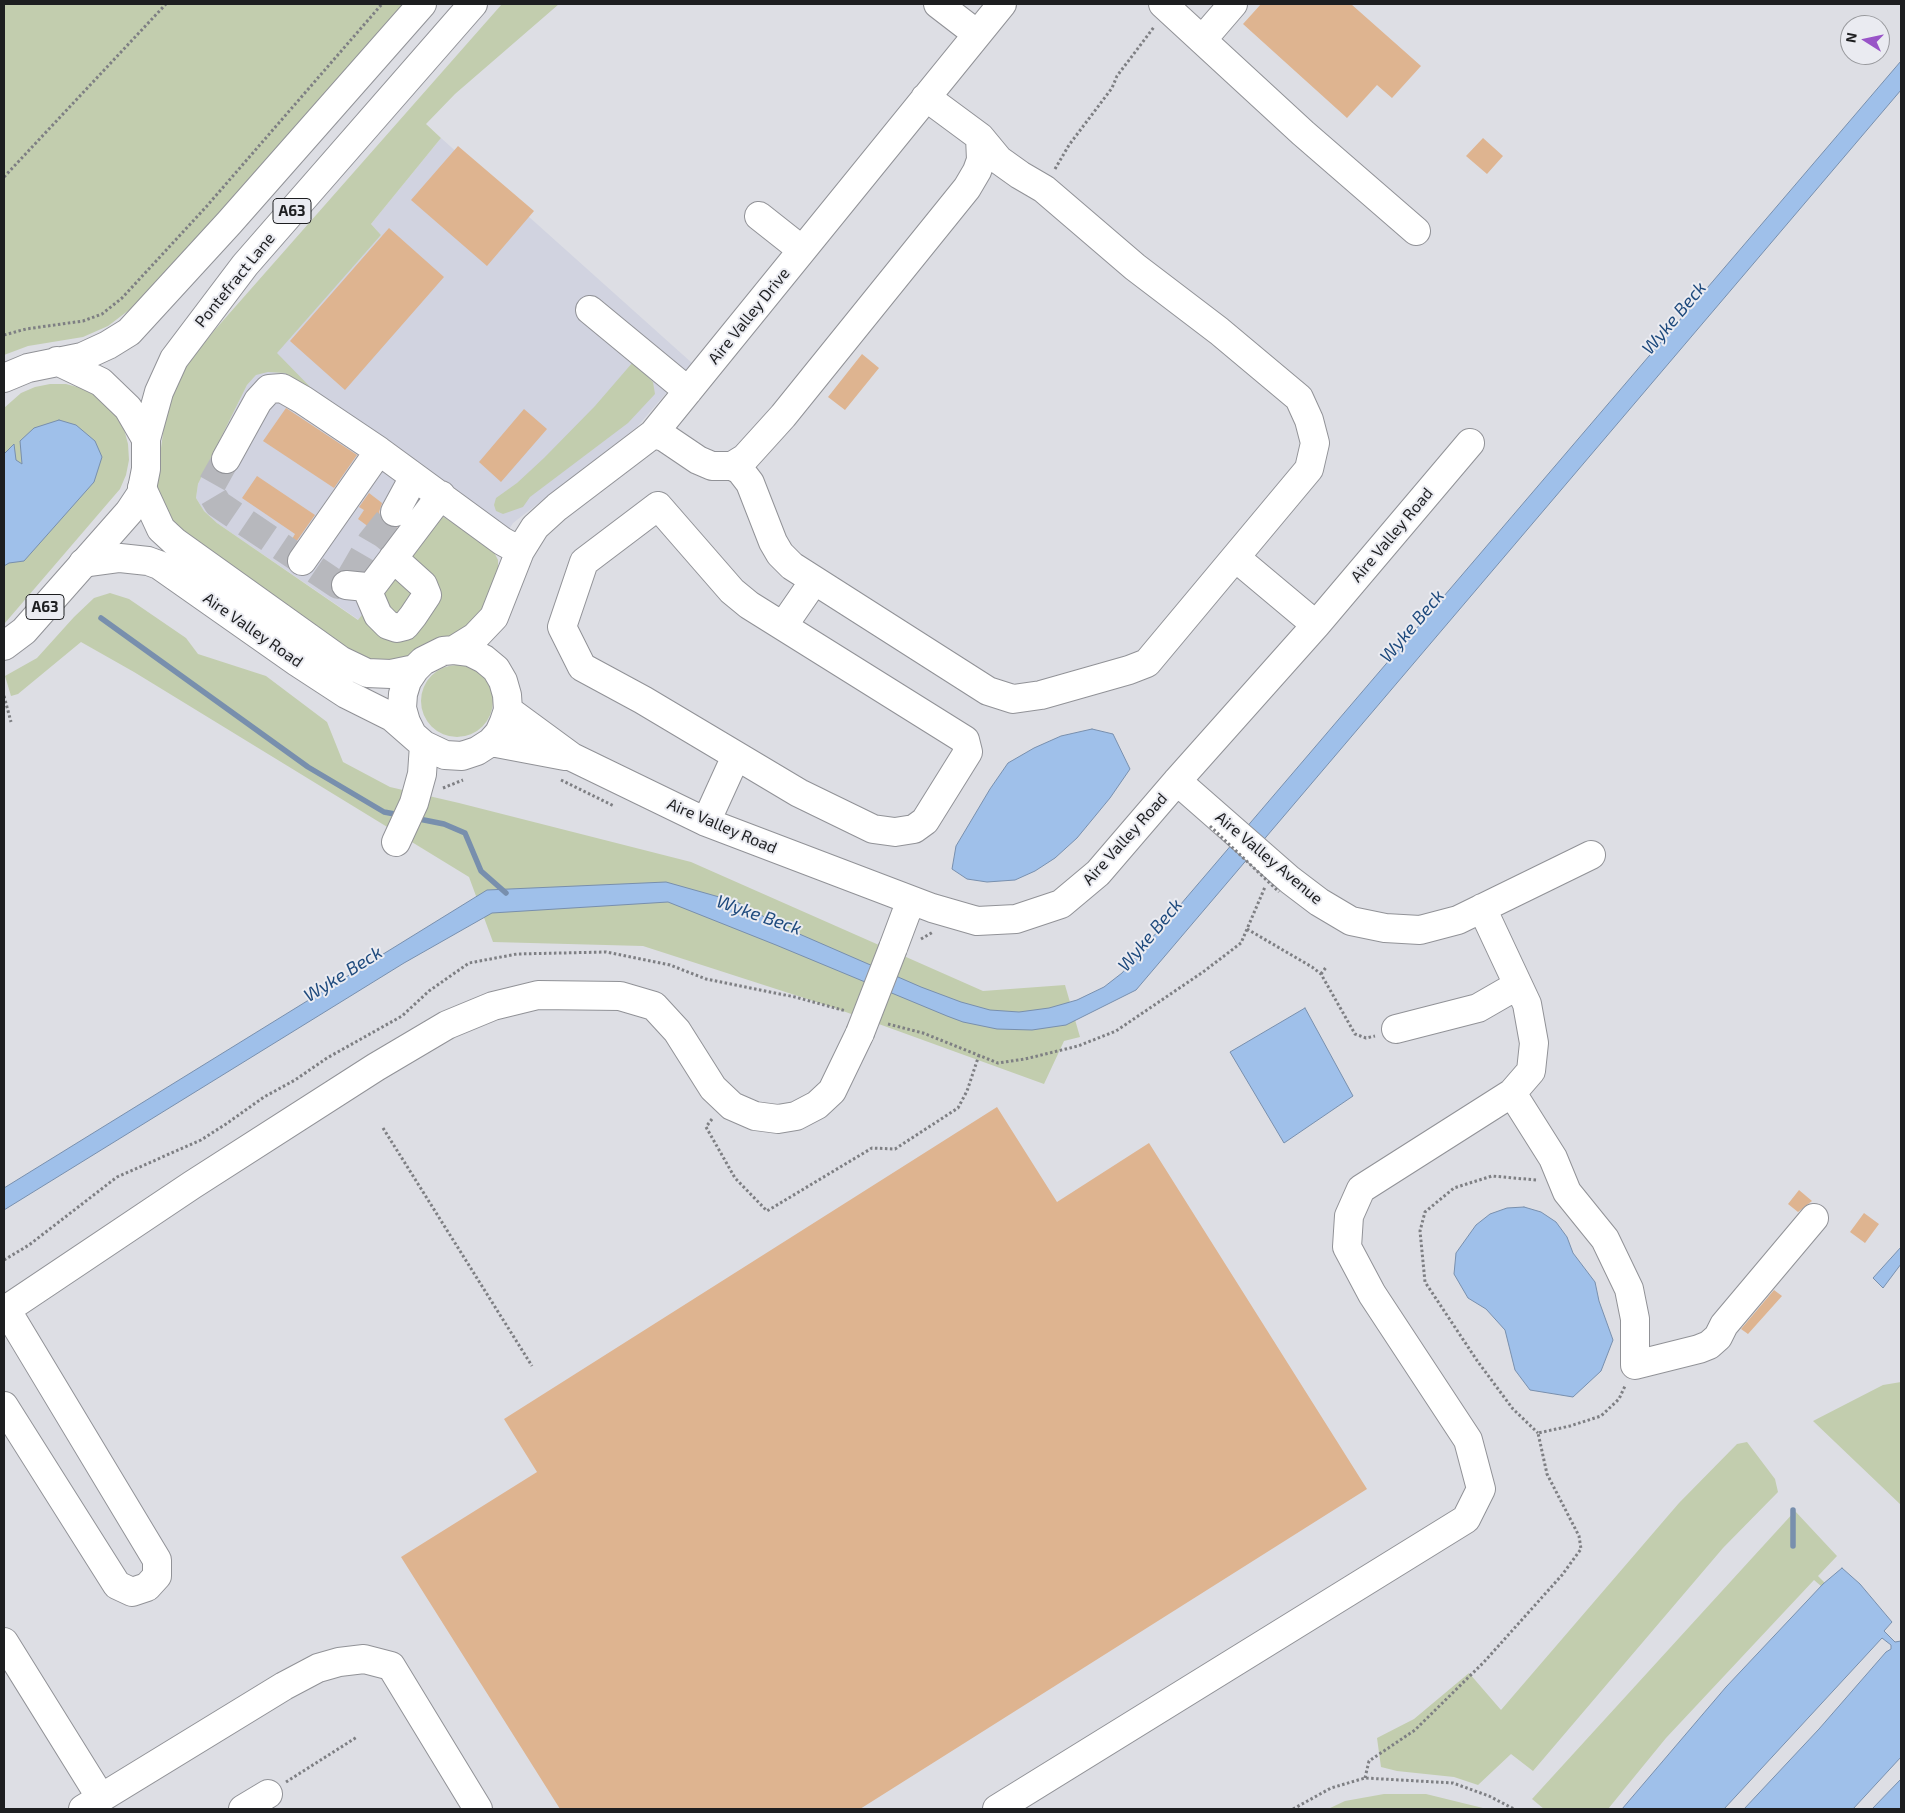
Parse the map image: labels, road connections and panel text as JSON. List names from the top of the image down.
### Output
{
  "streets": {
    "main road": [
      "A63",
      "Pontefract Lane",
      "Aire Valley Drive",
      "Aire Valley Road",
      "Aire Valley Avenue"
    ]
  },
  "crossings": [
    ["A63", "Pontefract Lane"],
    ["A63", "Aire Valley Road"],
    ["Aire Valley Drive", "Aire Valley Road"],
    ["Aire Valley Road", "Aire Valley Avenue"]
  ],
  "water": ["Wyke Beck"],
  "north": "left"
}
